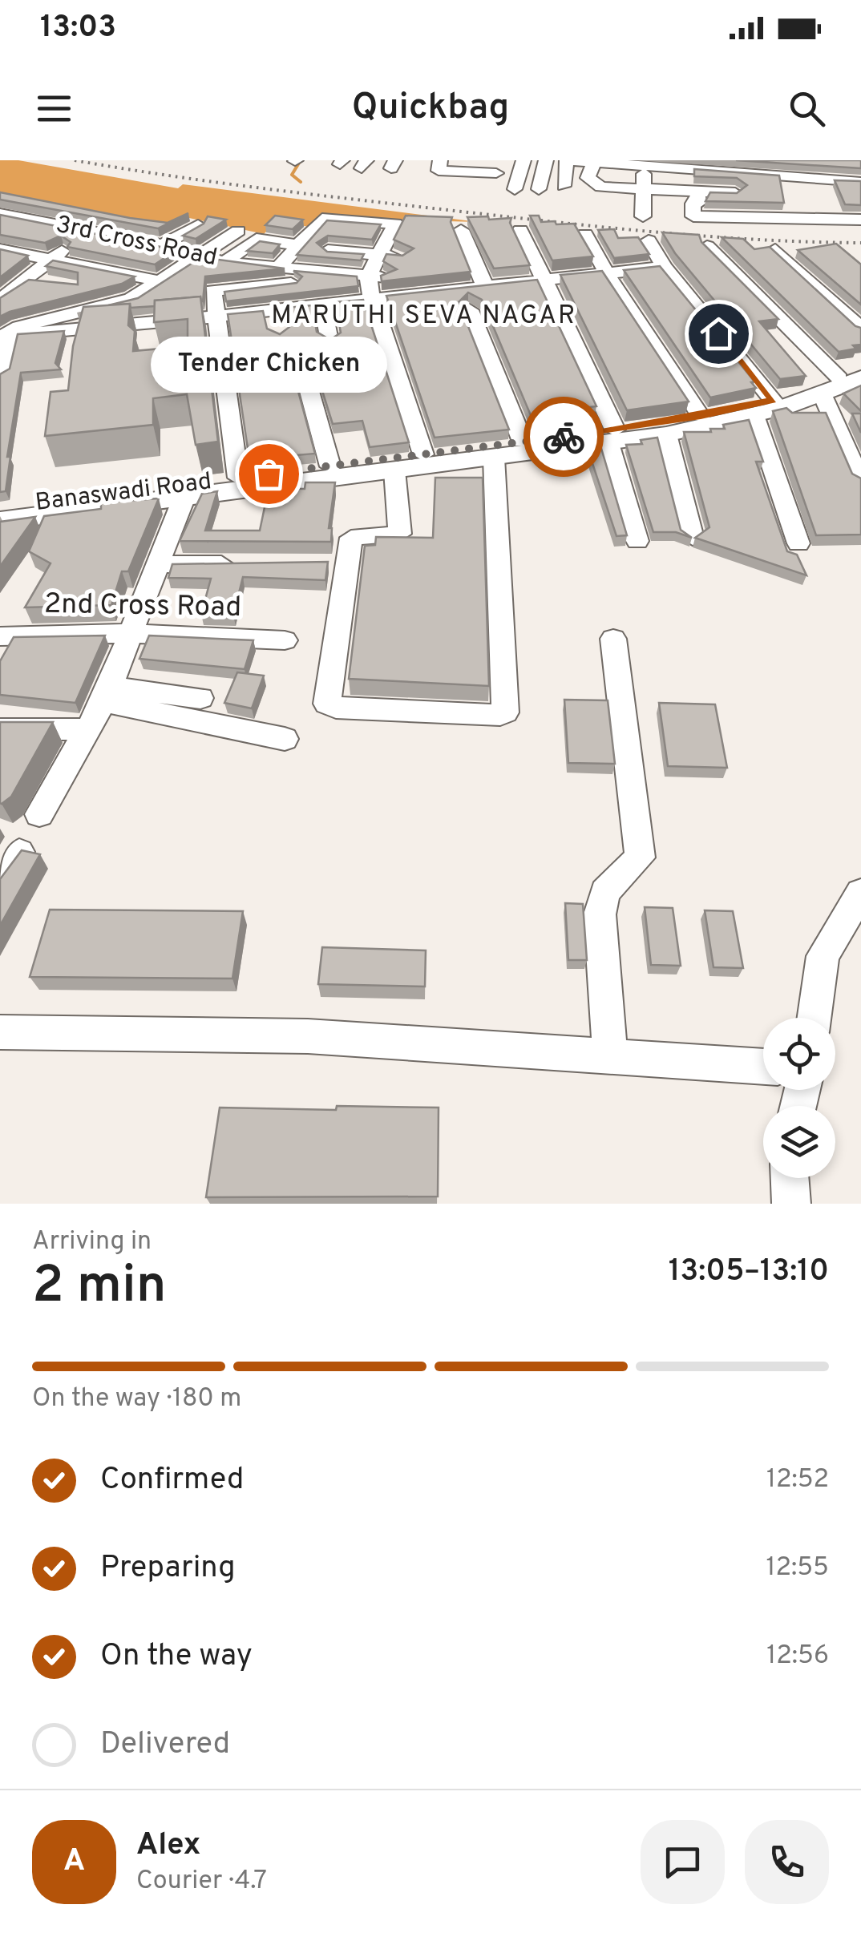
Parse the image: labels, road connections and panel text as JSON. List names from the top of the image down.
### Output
{
  "streets": {
    "main road": ["Banaswadi Road"],
    "street": ["3rd Cross Road", "2nd Cross Road"]
  },
  "districts": ["MARUTHI SEVA NAGAR"],
  "places": ["Tender Chicken"],
  "page": {
    "status": "13:03",
    "header": "Quickbag",
    "bubble": "Tender Chicken",
    "heading": ["2 min", "Arriving in", "13:05–13:10"],
    "panel": ["Alex", "Courier · 4.7"],
    "bar": "On the way · 180 m",
    "list": [
      ["Confirmed", "12:52"],
      ["Preparing", "12:55"],
      ["On the way", "12:56"],
      "Delivered"
    ],
    "round": "A"
  }
}
